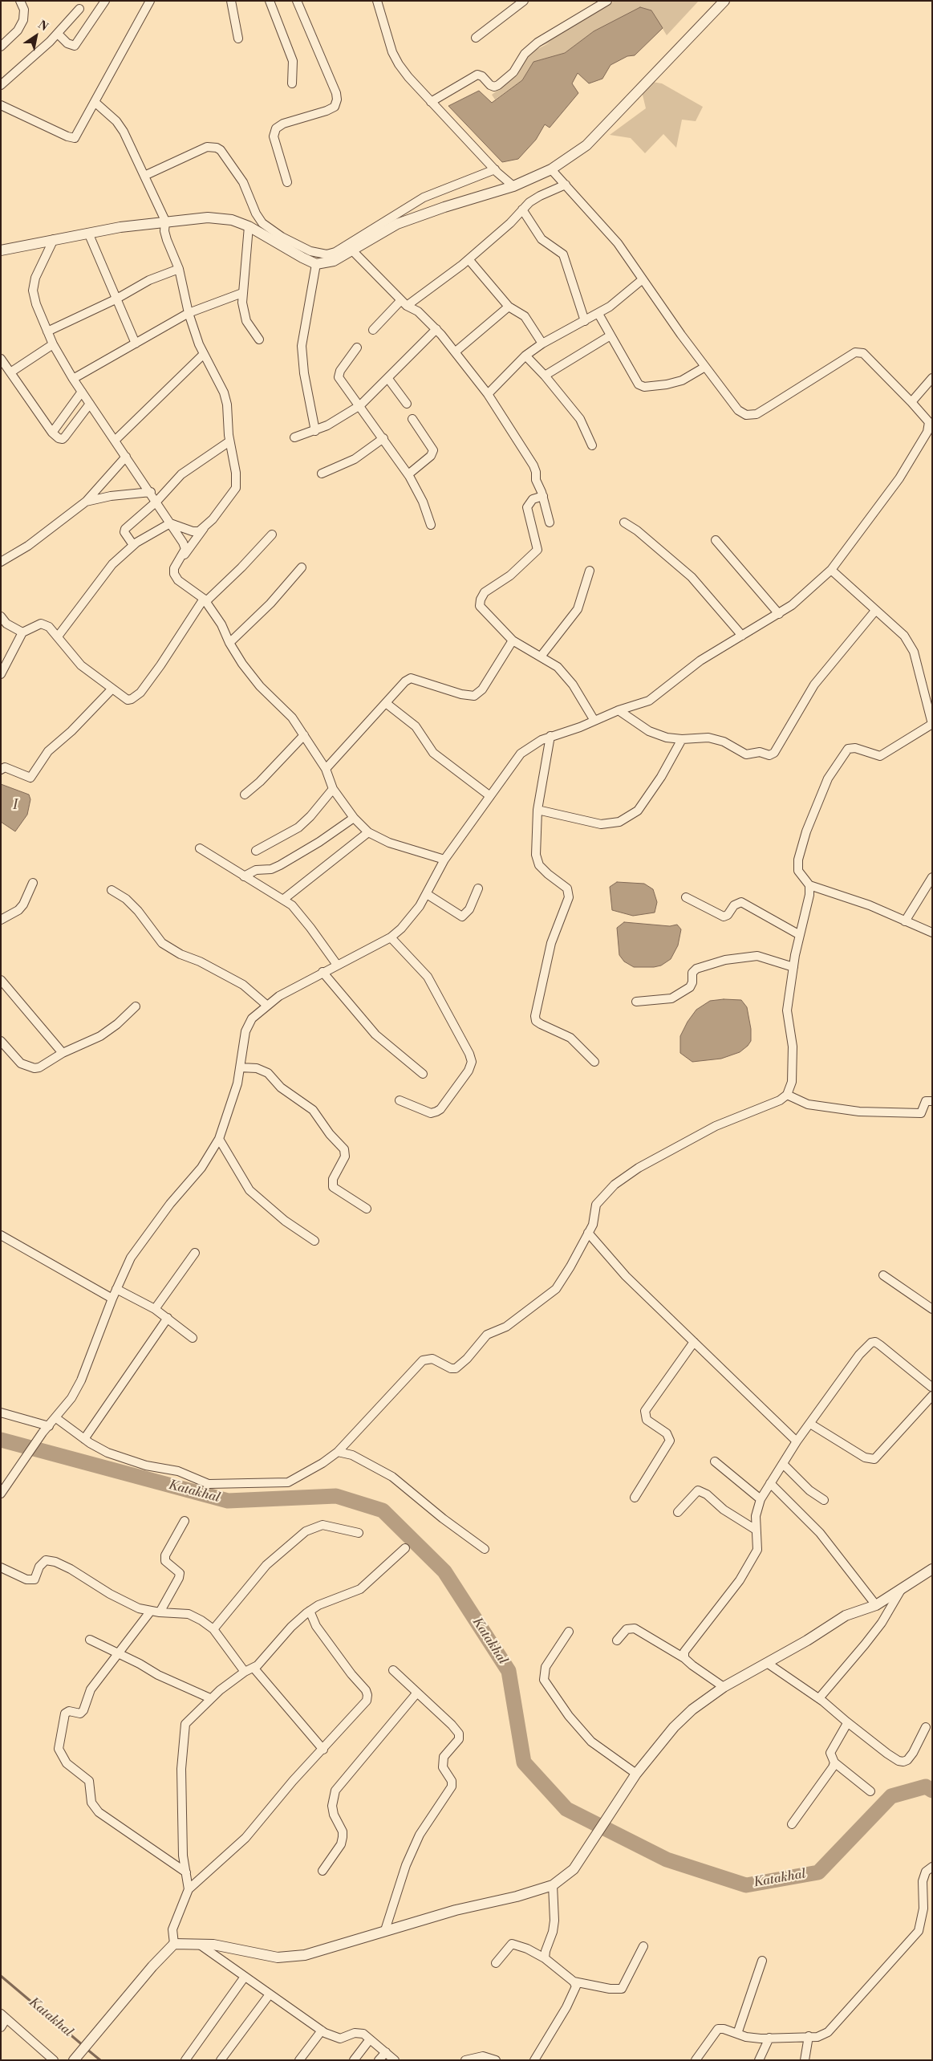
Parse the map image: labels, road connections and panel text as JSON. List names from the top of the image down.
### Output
{
  "water": ["I", "Katakhal"],
  "north": "top right"
}
